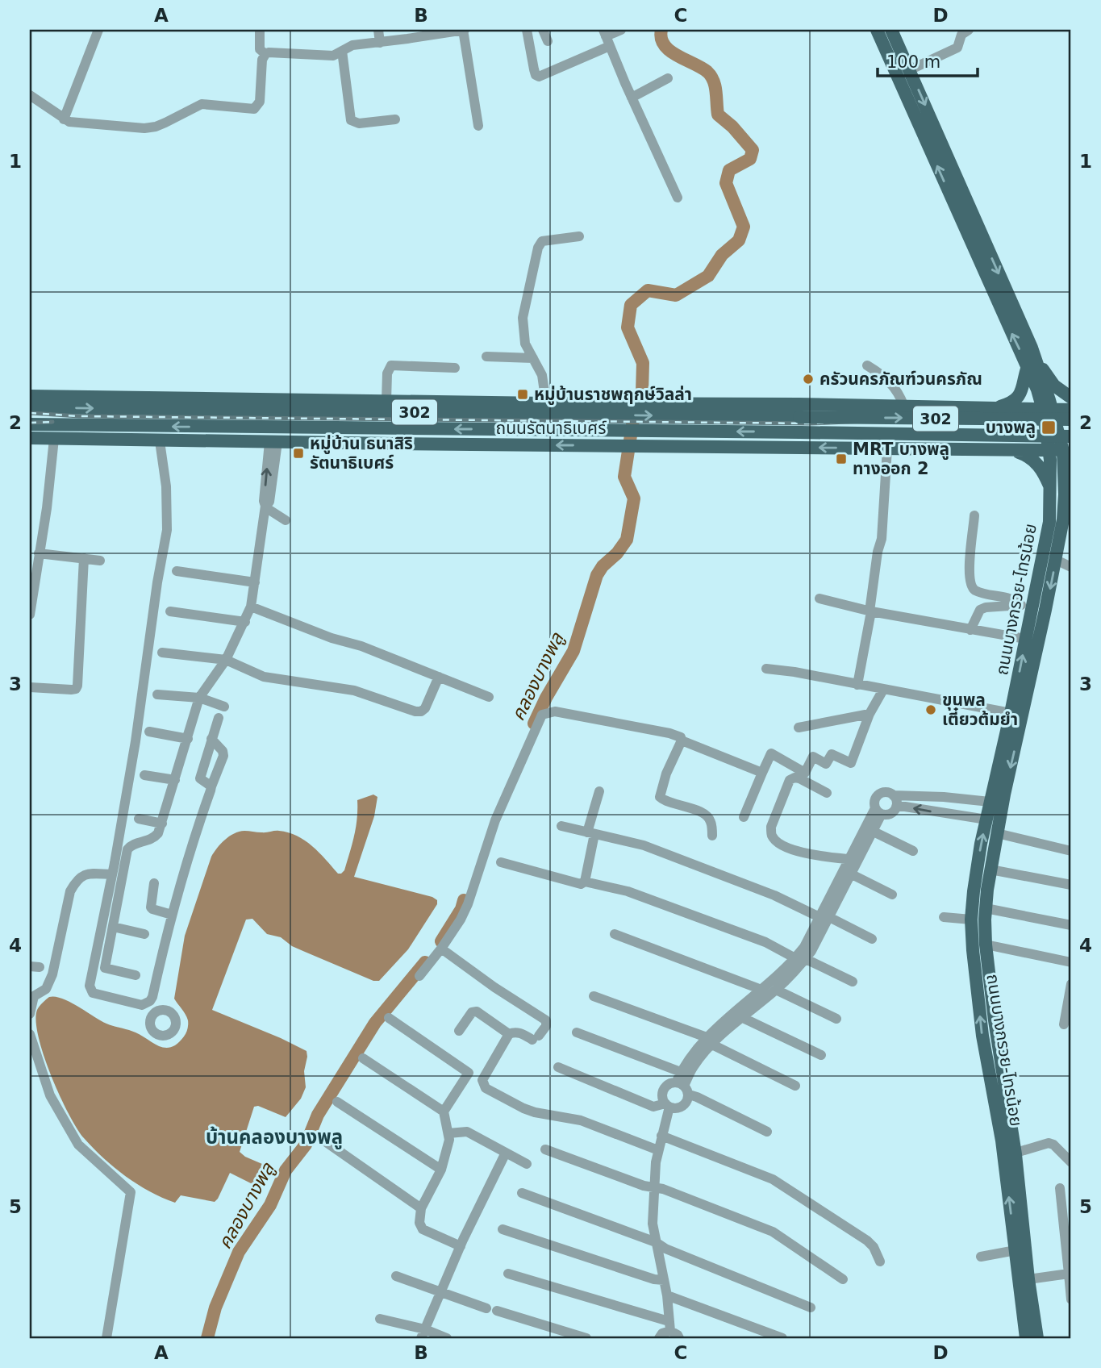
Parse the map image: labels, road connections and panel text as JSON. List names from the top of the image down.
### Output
{
  "streets": {
    "main road": ["302", "ถนนรัตนาธิเบศร์", "ถนนบางกรวย-ไทรน้อย"]
  },
  "crossings": [
    ["ถนนรัตนาธิเบศร์", "ถนนบางกรวย-ไทรน้อย"]
  ],
  "districts": ["บ้านคลองบางพลู"],
  "water": ["คลองบางพลู"],
  "places": {
    "other": ["ครัวนครภัณฑ์วนครภัณ", "ขุนพล เตี๋ยวต้มยำ"],
    "transit": [
      "หมู่บ้านราชพฤกษ์วิลล่า",
      "บางพลู",
      "หมู่บ้าน ธนาสิริ รัตนาธิเบศร์",
      "MRT บางพลู ทางออก 2"
    ]
  },
  "scale_bar": "100 m",
  "grid": {
    "columns": [
      "A",
      "B",
      "C",
      "D"
    ],
    "rows": [
      "1",
      "2",
      "3",
      "4",
      "5"
    ]
  }
}
